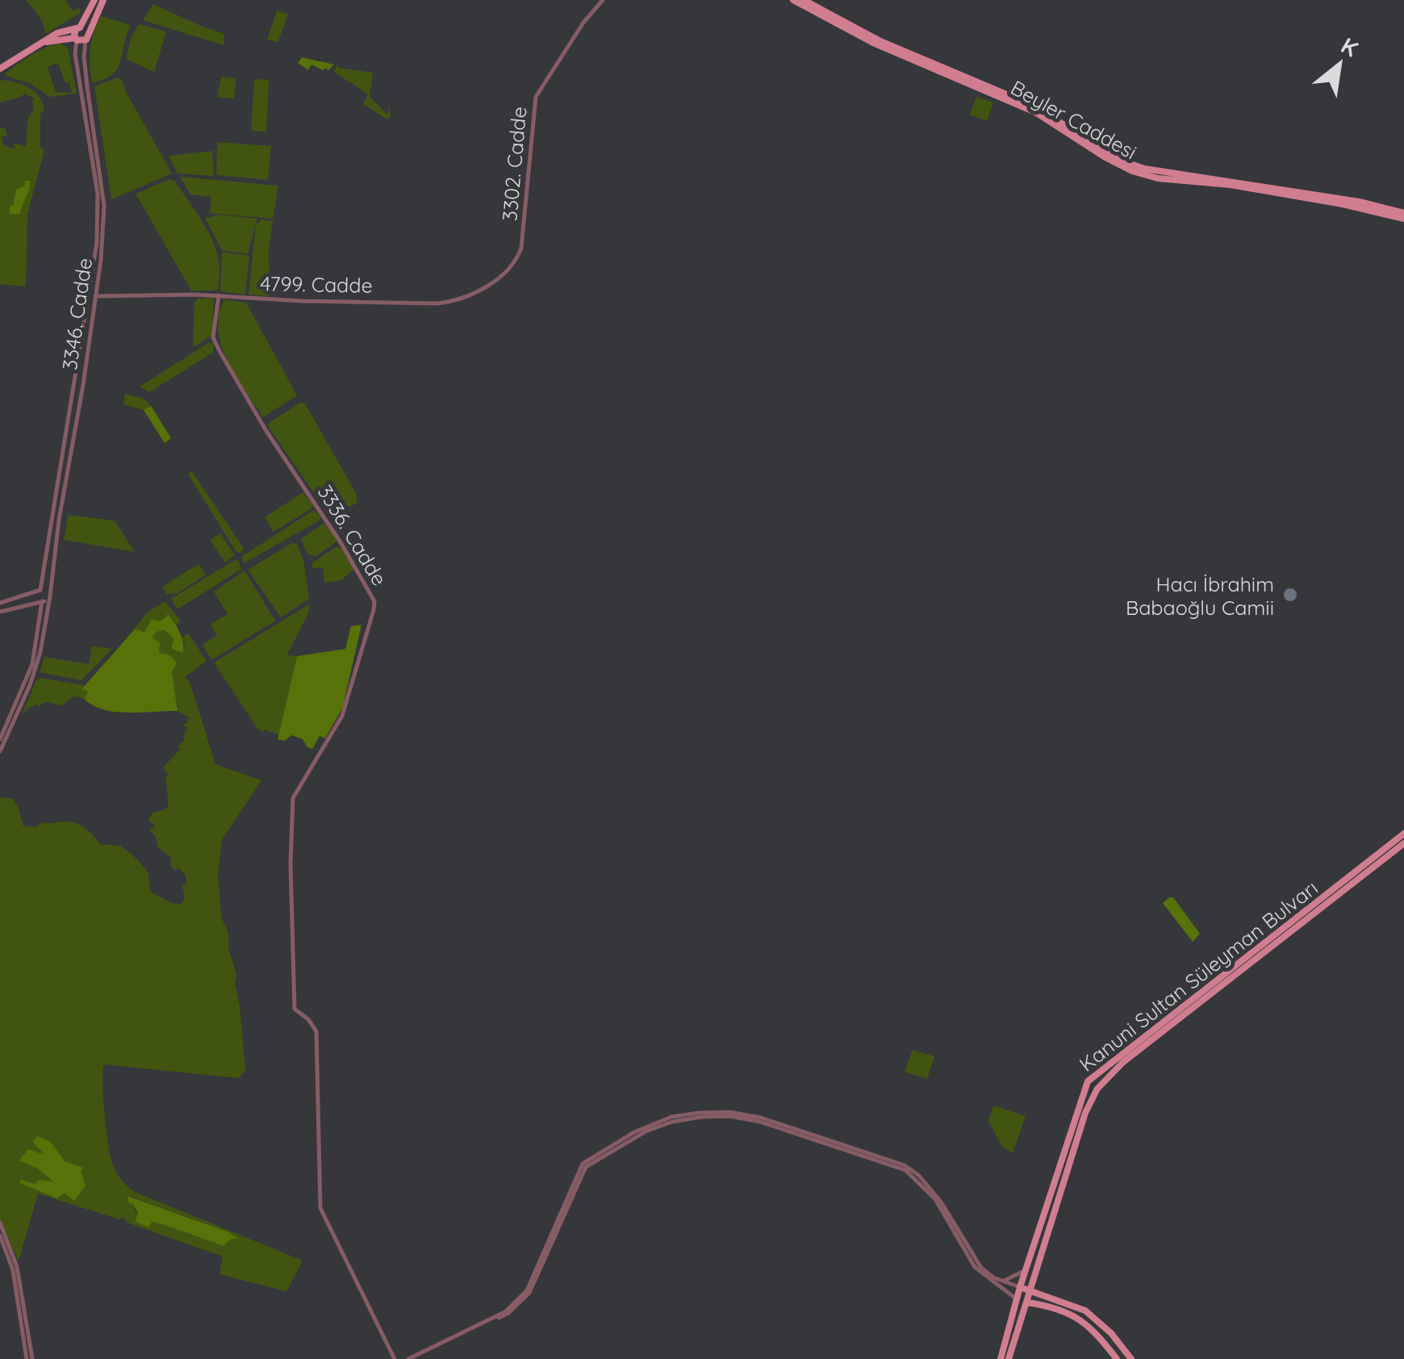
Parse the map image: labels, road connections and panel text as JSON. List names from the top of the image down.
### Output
{
  "streets": {
    "main road": ["Beyler Caddesi", "Kanuni Sultan Süleyman Bulvarı"],
    "street": [
      "3302. Cadde",
      "4799. Cadde",
      "3346. Cadde",
      "3336. Cadde"
    ]
  },
  "crossings": [
    ["3302. Cadde", "4799. Cadde"],
    ["4799. Cadde", "3346. Cadde"],
    ["4799. Cadde", "3336. Cadde"]
  ],
  "places": ["Hacı İbrahim Babaoğlu Camii"],
  "north": "top right"
}
